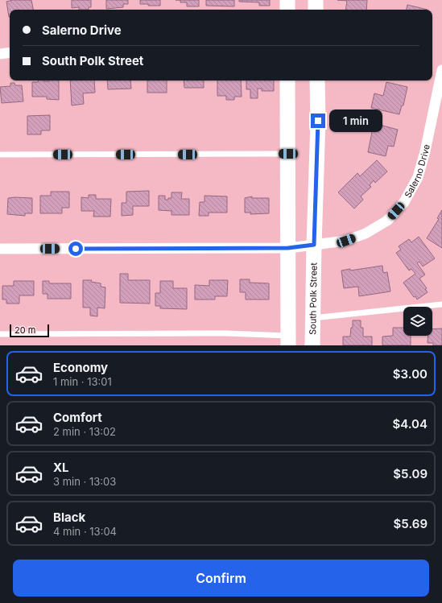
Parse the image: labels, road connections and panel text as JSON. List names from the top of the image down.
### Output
{
  "streets": {
    "main road": ["South Polk Street"],
    "street": ["Salerno Drive"]
  },
  "crossings": [
    ["Salerno Drive", "South Polk Street"]
  ],
  "scale_bar": "20 m",
  "page": {
    "banner": ["Salerno Drive", "South Polk Street"],
    "bubble": "1 min",
    "scale": "20 m",
    "list": [
      {
        "name": "Economy",
        "note": "1 min · 13:01",
        "value": "$3.00"
      },
      {
        "name": "Comfort",
        "note": "2 min · 13:02",
        "value": "$4.04"
      },
      {
        "name": "XL",
        "note": "3 min · 13:03",
        "value": "$5.09"
      },
      {
        "name": "Black",
        "note": "4 min · 13:04",
        "value": "$5.69"
      }
    ],
    "buttons": "Confirm"
  }
}
